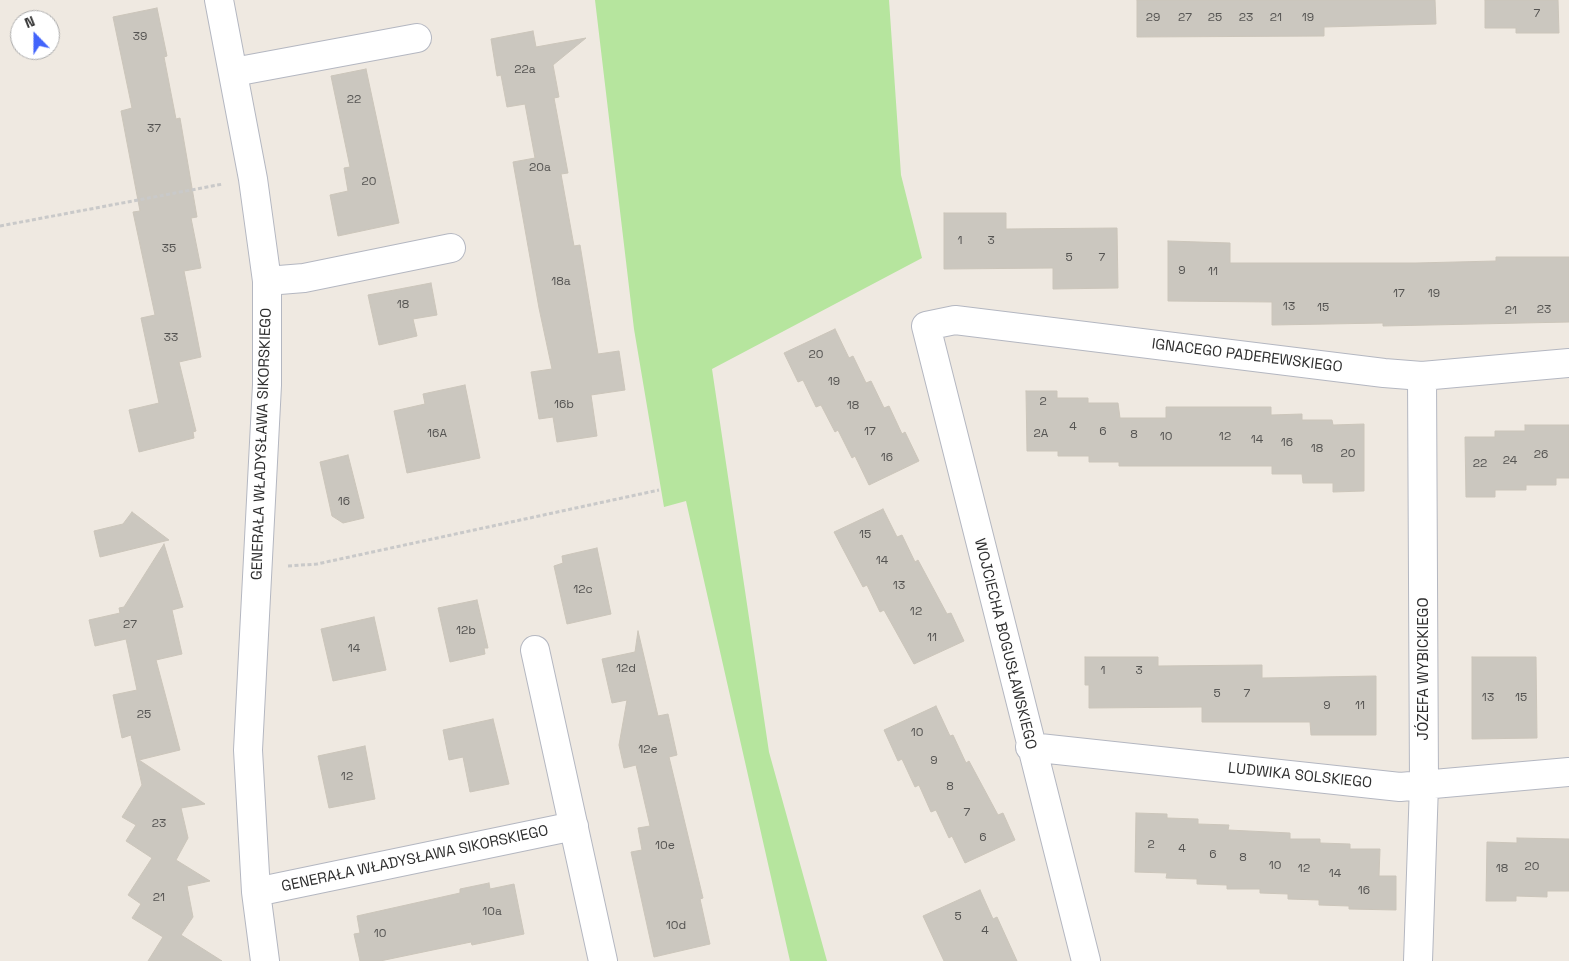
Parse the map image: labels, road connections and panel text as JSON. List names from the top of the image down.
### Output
{
  "streets": {
    "street": [
      "IGNACEGO PADEREWSKIEGO",
      "GENERAŁA WŁADYSŁAWA SIKORSKIEGO",
      "WOJCIECHA BOGUSŁAWSKIEGO",
      "JÓZEFA WYBICKIEGO",
      "LUDWIKA SOLSKIEGO"
    ]
  },
  "crossings": [
    ["IGNACEGO PADEREWSKIEGO", "WOJCIECHA BOGUSŁAWSKIEGO"],
    ["IGNACEGO PADEREWSKIEGO", "JÓZEFA WYBICKIEGO"],
    ["WOJCIECHA BOGUSŁAWSKIEGO", "LUDWIKA SOLSKIEGO"],
    ["JÓZEFA WYBICKIEGO", "LUDWIKA SOLSKIEGO"]
  ],
  "house_numbers": [
    "7",
    "29",
    "27",
    "25",
    "23",
    "21",
    "19",
    "39",
    "22a",
    "22",
    "37",
    "20a",
    "20",
    "1",
    "3",
    "35",
    "5",
    "7",
    "9",
    "11",
    "18a",
    "17",
    "19",
    "18",
    "13",
    "15",
    "23",
    "21",
    "33",
    "20",
    "19",
    "2",
    "16b",
    "18",
    "4",
    "17",
    "6",
    "16A",
    "2A",
    "8",
    "10",
    "12",
    "14",
    "16",
    "18",
    "20",
    "26",
    "16",
    "24",
    "22",
    "16",
    "15",
    "14",
    "13",
    "12c",
    "12",
    "27",
    "12b",
    "11",
    "14",
    "12d",
    "1",
    "3",
    "5",
    "7",
    "13",
    "15",
    "9",
    "11",
    "25",
    "10",
    "12e",
    "9",
    "12",
    "8",
    "7",
    "23",
    "6",
    "2",
    "10e",
    "4",
    "6",
    "8",
    "10",
    "20",
    "12",
    "18",
    "14",
    "16",
    "21",
    "10a",
    "5",
    "10d",
    "4",
    "10"
  ],
  "north": "top"
}
